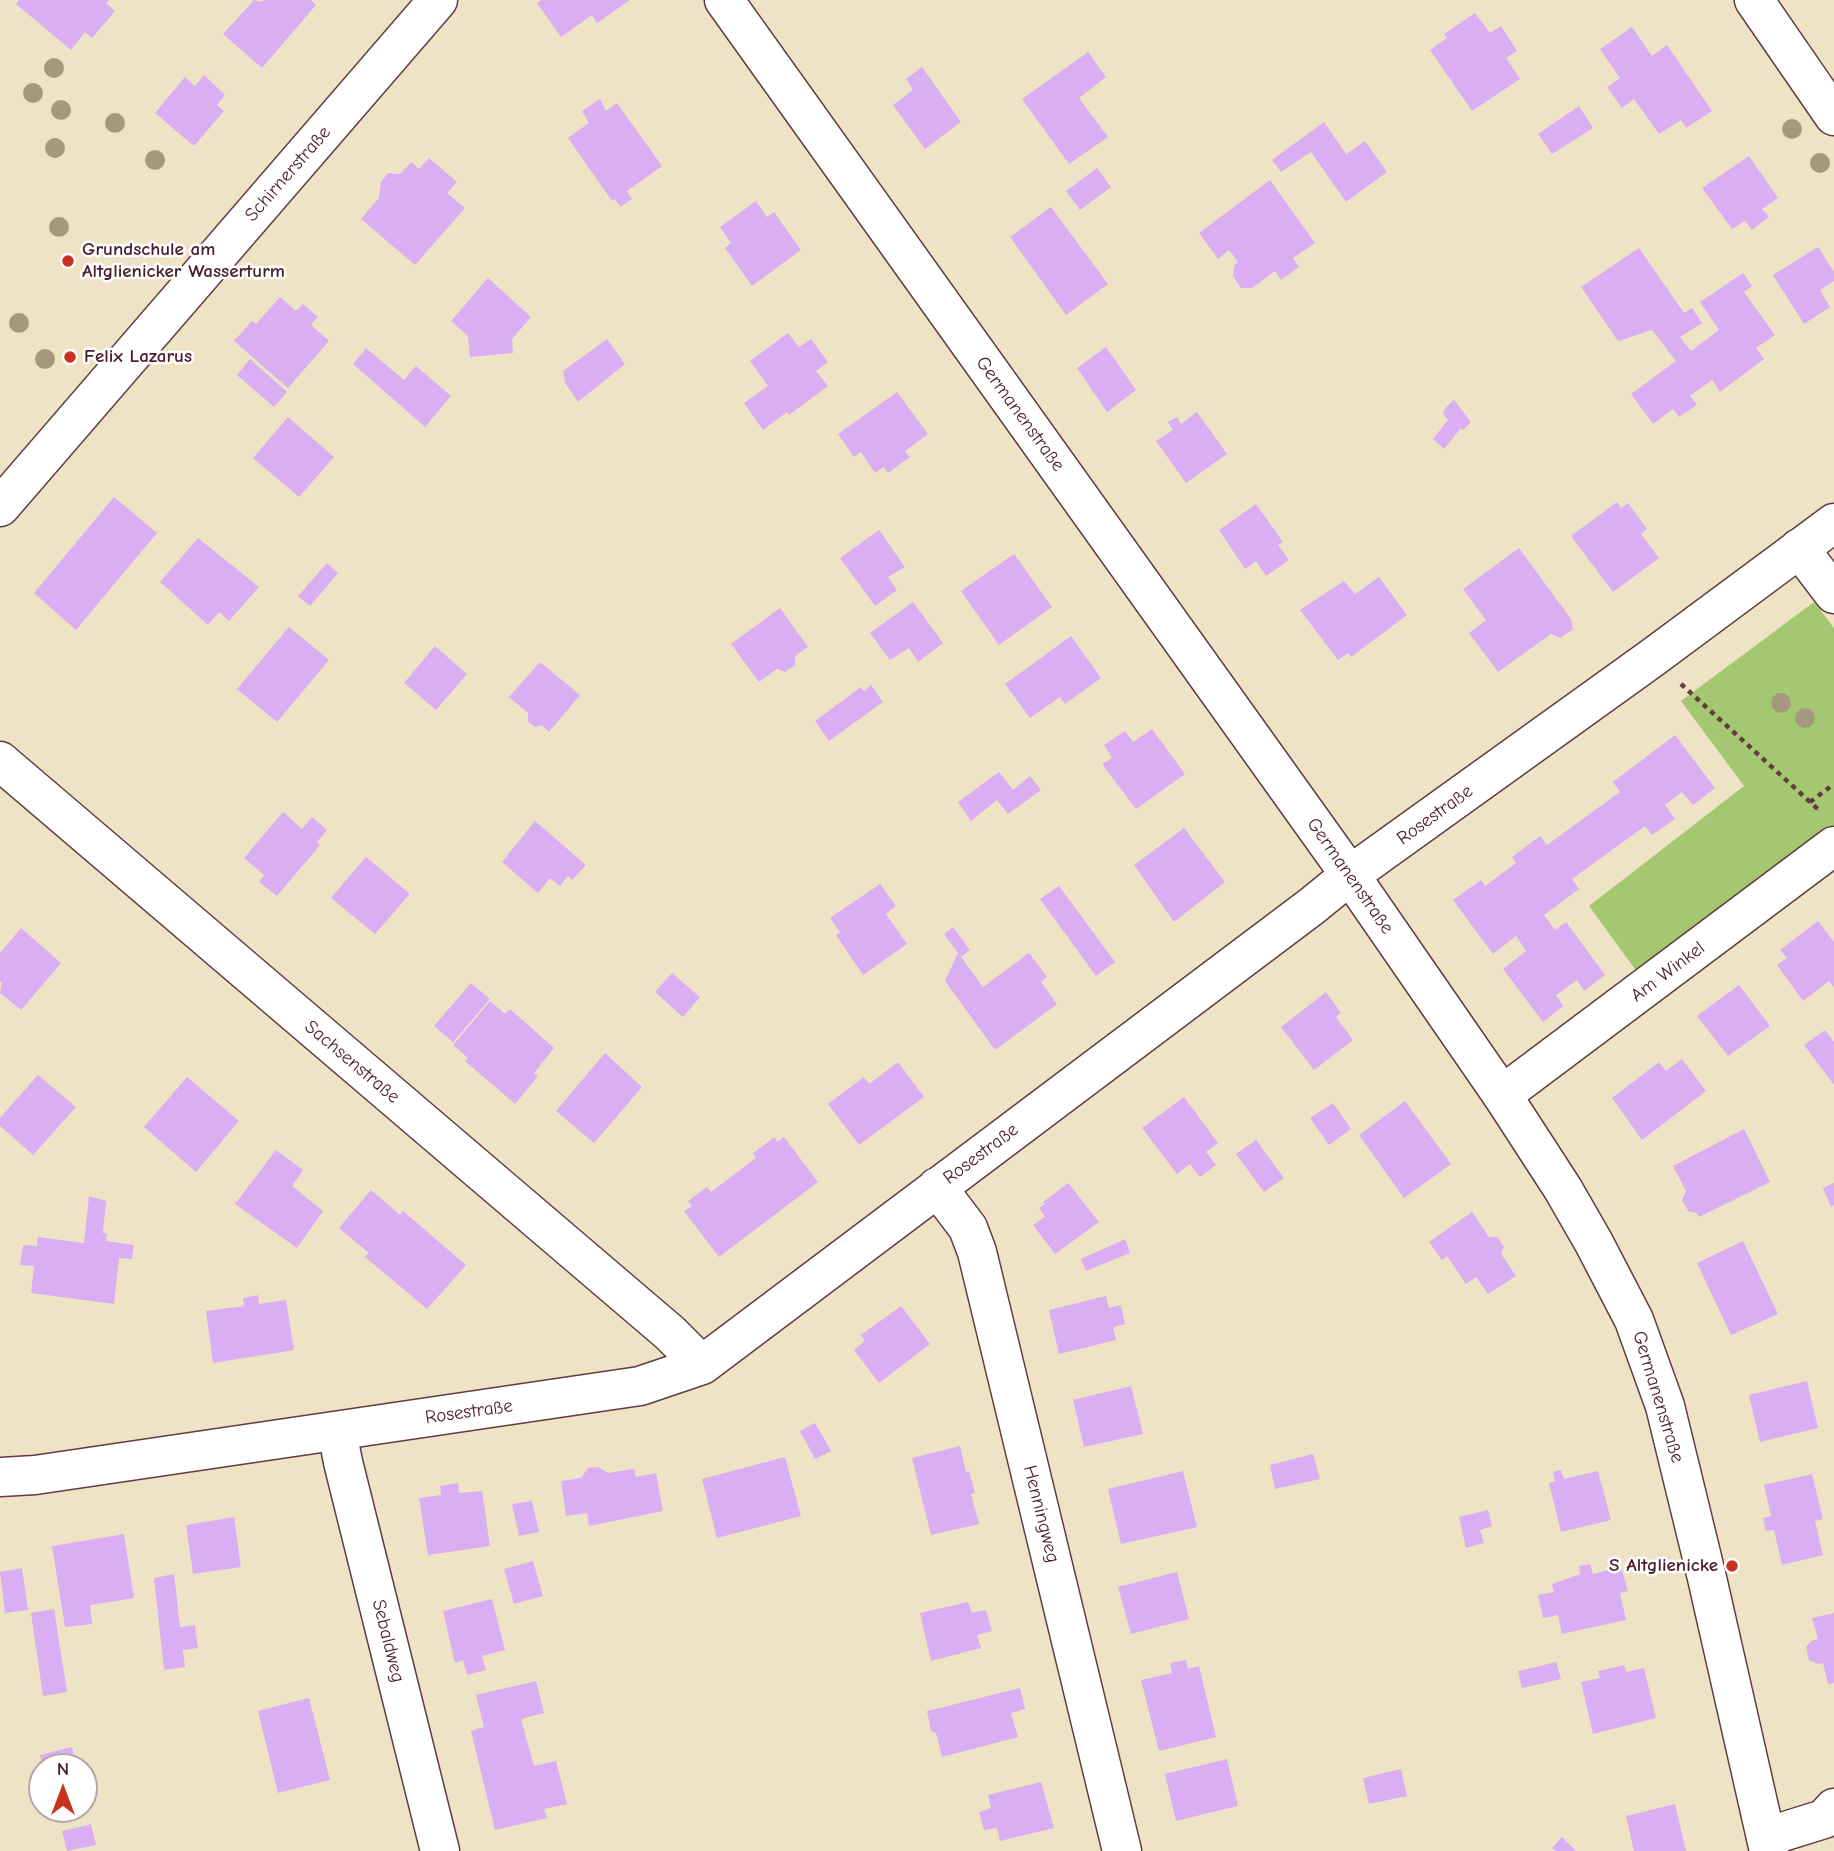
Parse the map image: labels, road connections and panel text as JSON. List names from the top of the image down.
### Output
{
  "streets": {
    "street": [
      "Schirnerstraße",
      "Germanenstraße",
      "Rosestraße",
      "Am Winkel",
      "Sachsenstraße",
      "Henningweg",
      "Sebaldweg"
    ]
  },
  "crossings": [
    ["Germanenstraße", "Rosestraße"],
    ["Germanenstraße", "Am Winkel"],
    ["Rosestraße", "Sachsenstraße"],
    ["Rosestraße", "Henningweg"],
    ["Rosestraße", "Sebaldweg"]
  ],
  "places": ["Grundschule am Altglienicker Wasserturm", "Felix Lazarus", "S Altglienicke"],
  "north": "top"
}
